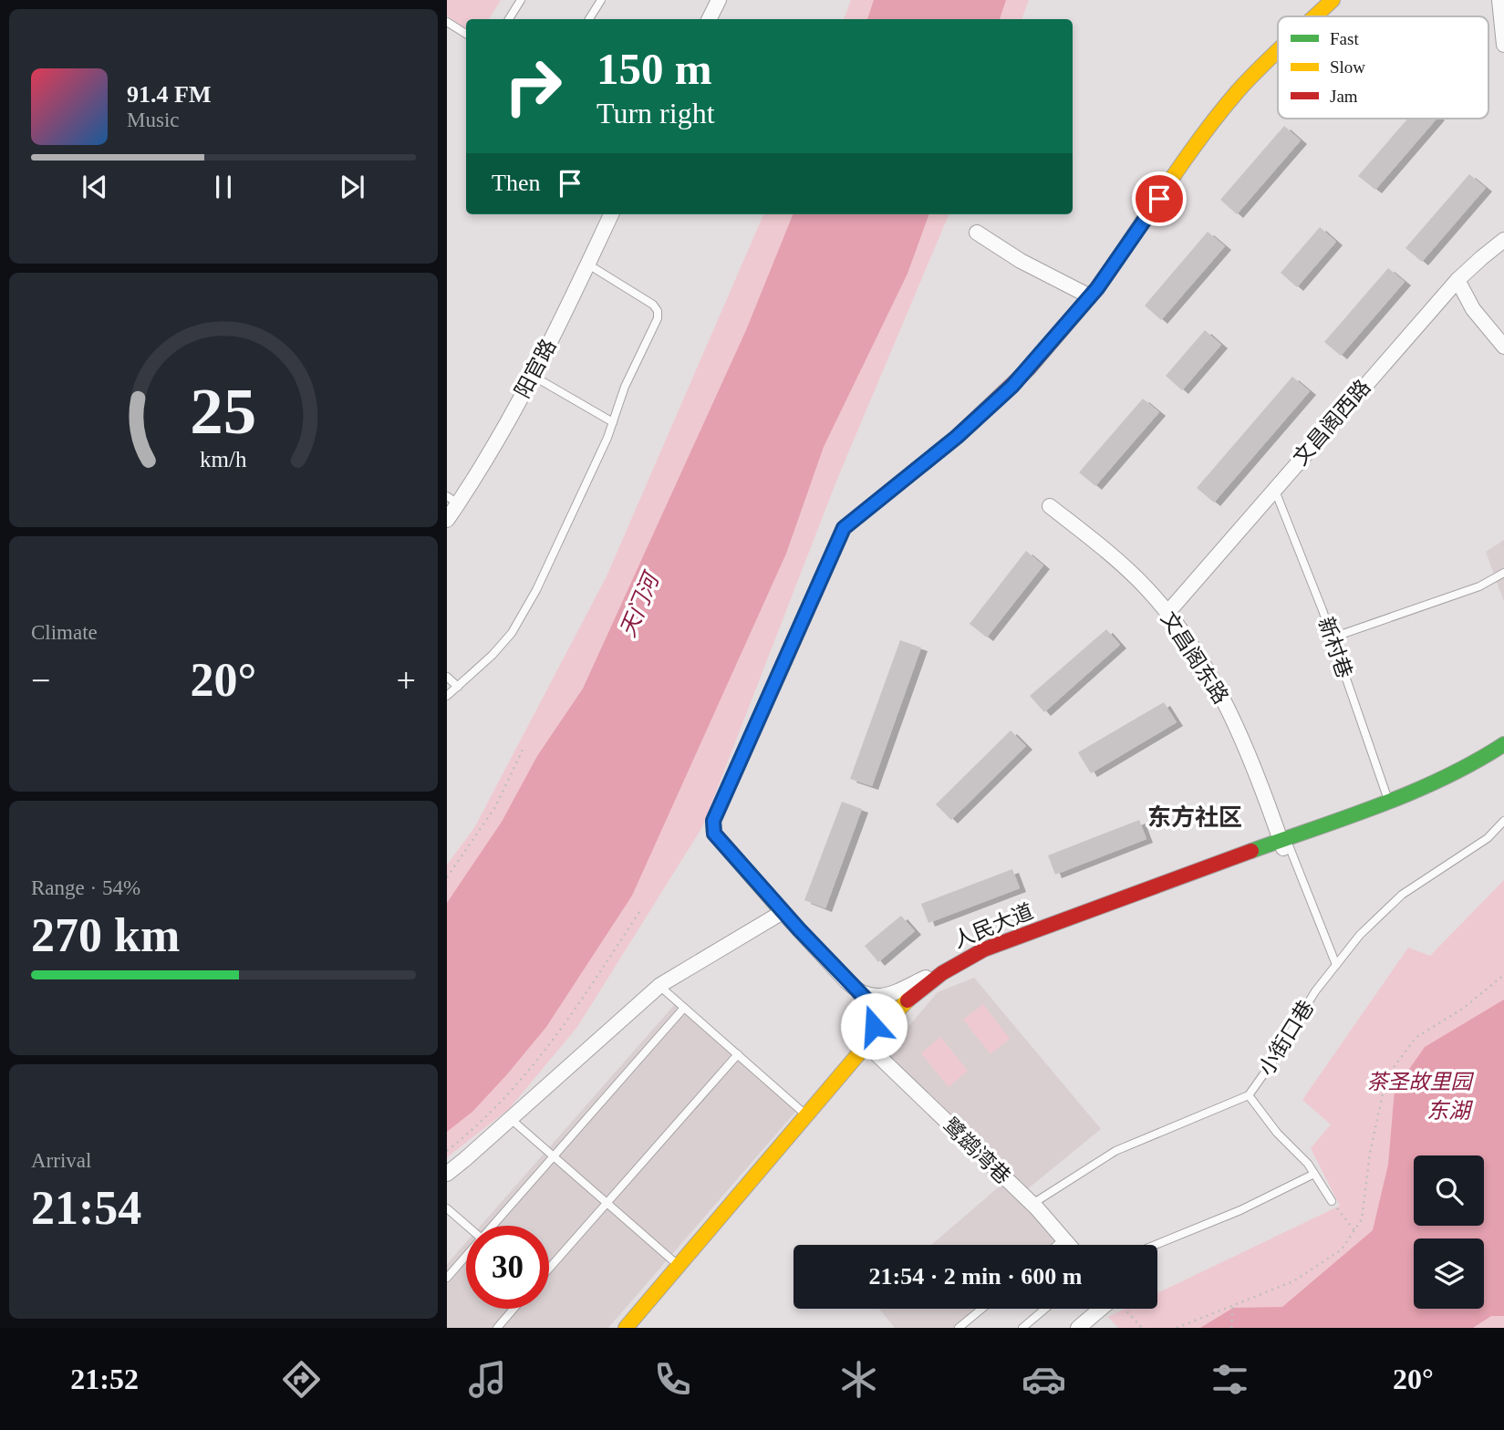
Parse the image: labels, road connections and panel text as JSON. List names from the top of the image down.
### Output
{
  "streets": {
    "main road": ["人民大道"],
    "street": [
      "阳官路",
      "文昌阁西路",
      "文昌阁东路",
      "鹭鹚湾巷"
    ],
    "lane": ["新村巷", "小街口巷"]
  },
  "crossings": [
    ["文昌阁西路", "新村巷"],
    ["文昌阁西路", "文昌阁东路"],
    ["新村巷", "人民大道"],
    ["文昌阁东路", "人民大道"],
    ["人民大道", "鹭鹚湾巷"],
    ["小街口巷", "鹭鹚湾巷"]
  ],
  "districts": ["东方社区"],
  "water": ["天门河", "东湖"],
  "parks": ["茶圣故里园"],
  "legend": ["Fast", "Slow", "Jam"],
  "page": {
    "turn": ["150 m", "Turn right"],
    "song": ["91.4 FM", "Music"],
    "then": "Then",
    "tile": [
      "Climate",
      ["Range · 54%", "270 km"],
      ["Arrival", "21:54"]
    ],
    "heat": ["−", "20°", "+"],
    "limit": "30",
    "trip": "21:54 · 2 min · 600 m",
    "tabs": ["21:52", "20°"],
    "gauge": ["25", "km/h"]
  }
}
